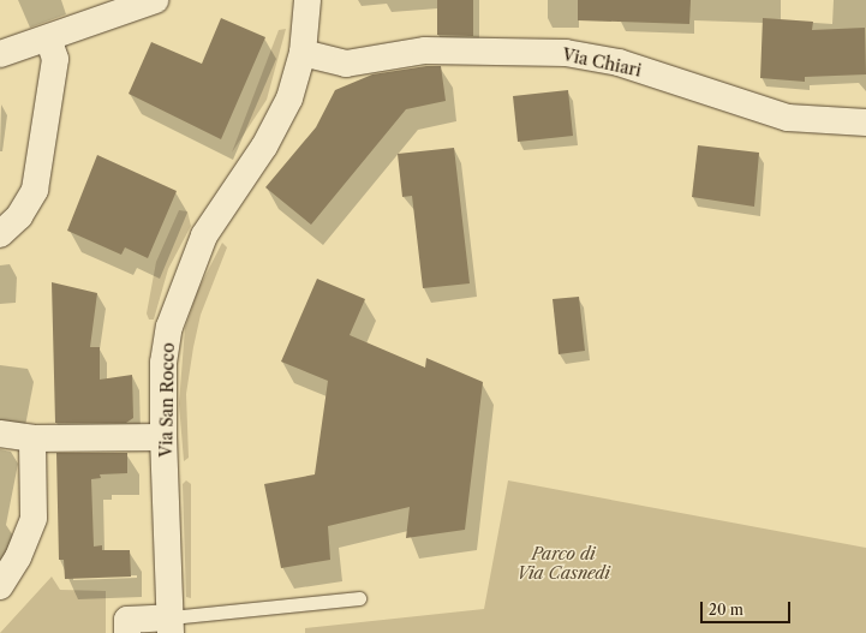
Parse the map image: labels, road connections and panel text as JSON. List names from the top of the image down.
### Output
{
  "streets": {
    "street": ["Via Chiari", "Via San Rocco"]
  },
  "crossings": [
    ["Via Chiari", "Via San Rocco"]
  ],
  "parks": ["Parco di Via Casnedi"],
  "scale_bar": "20 m"
}
